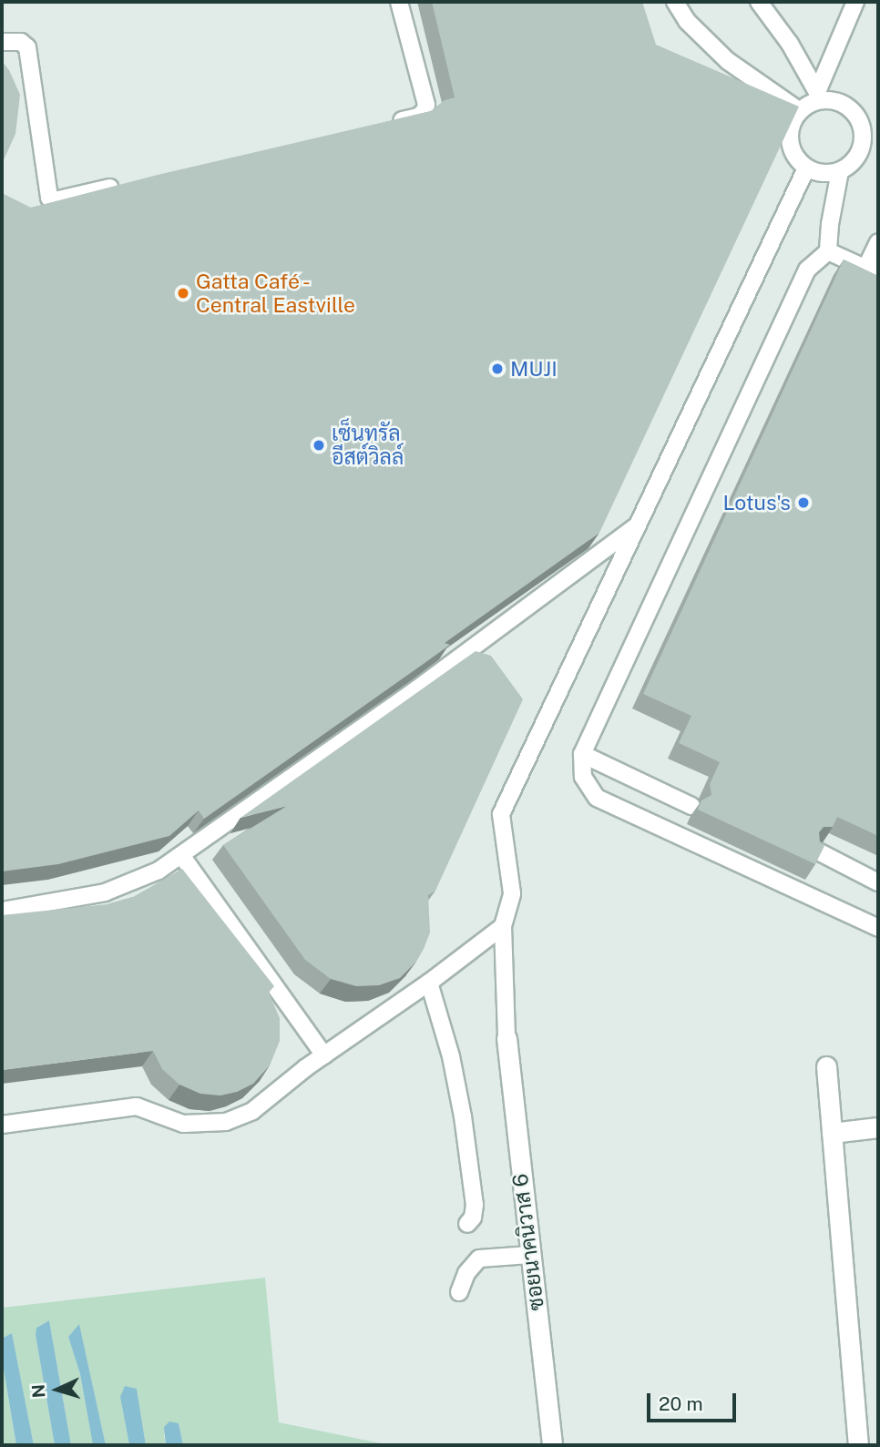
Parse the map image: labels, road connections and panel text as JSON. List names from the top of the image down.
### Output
{
  "streets": {
    "street": ["ซอยนาคนิวาส 6"]
  },
  "places": [
    "Gatta Café - Central Eastville",
    "MUJI",
    "เซ็นทรัล อีสต์วิลล์",
    "Lotus's"
  ],
  "scale_bar": "20 m",
  "north": "left"
}
